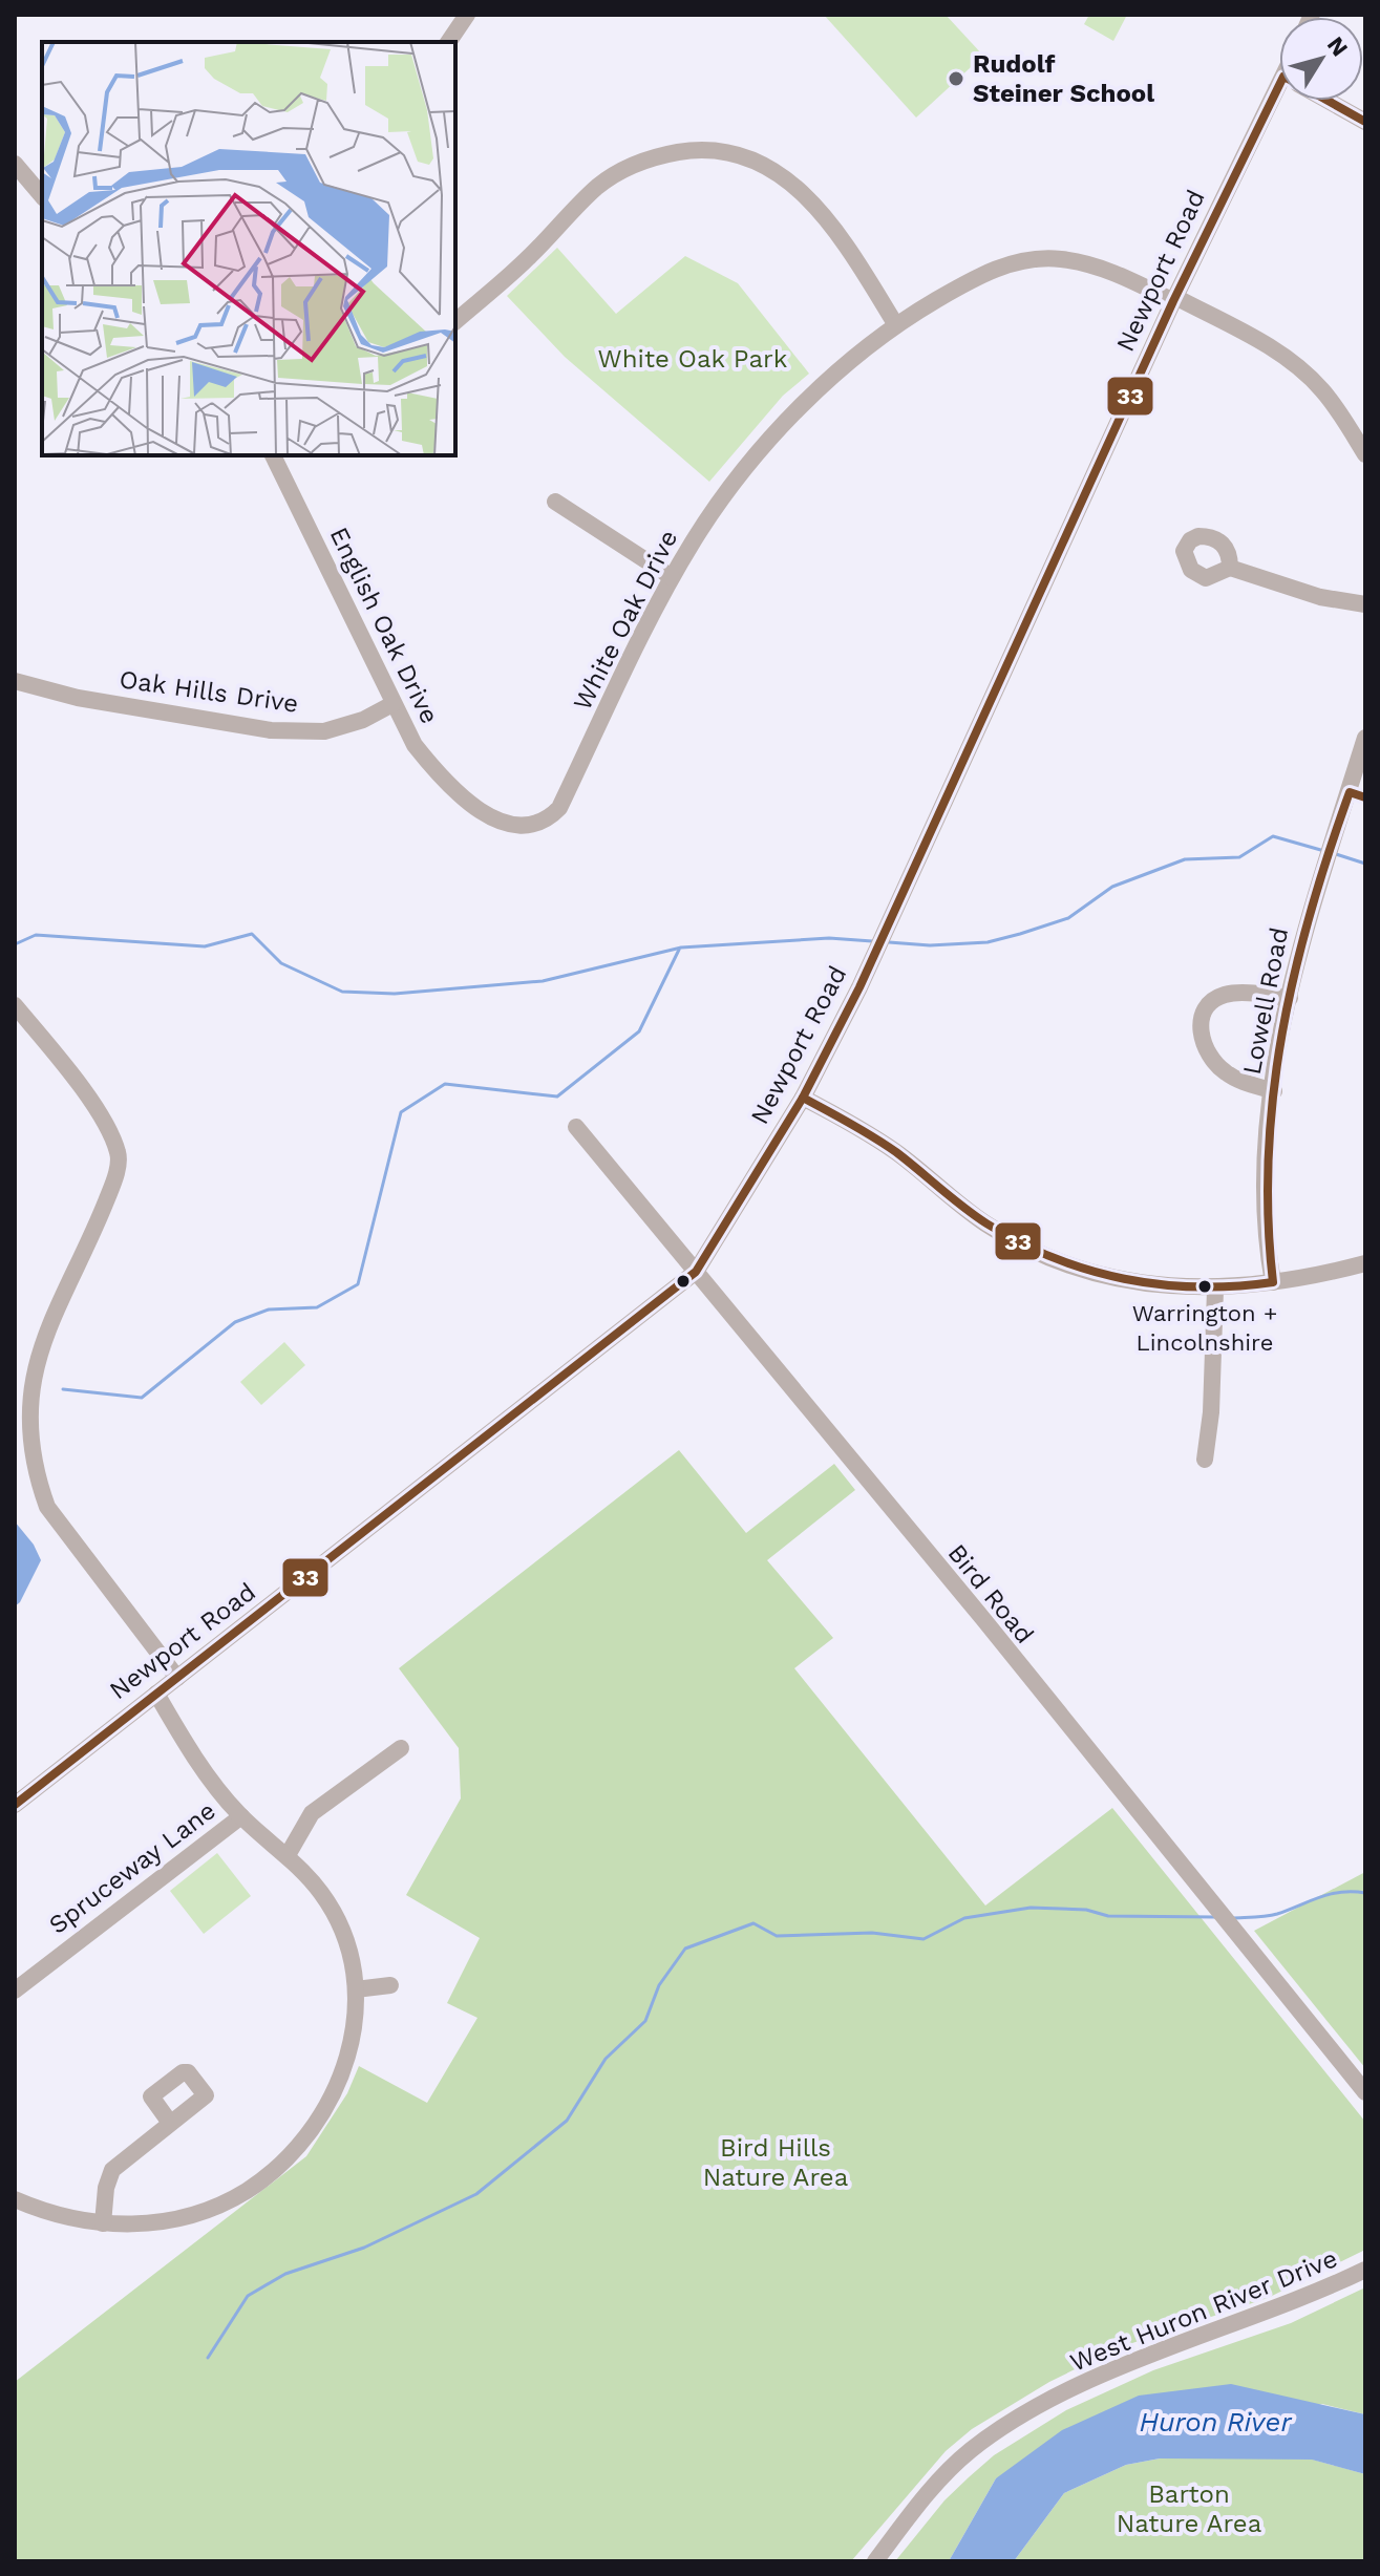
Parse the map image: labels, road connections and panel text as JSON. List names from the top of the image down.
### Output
{
  "streets": {
    "street": [
      "Newport Road",
      "White Oak Drive",
      "English Oak Drive",
      "Oak Hills Drive",
      "Lowell Road",
      "Bird Road",
      "Spruceway Lane",
      "West Huron River Drive"
    ]
  },
  "crossings": [
    ["Newport Road", "White Oak Drive"],
    ["Newport Road", "Bird Road"],
    ["White Oak Drive", "English Oak Drive"],
    ["English Oak Drive", "Oak Hills Drive"]
  ],
  "water": ["Huron River"],
  "parks": ["White Oak Park", "Bird Hills Nature Area", "Barton Nature Area"],
  "places": ["Rudolf Steiner School", "Warrington + Lincolnshire"],
  "lines": ["transit line 33"],
  "north": "top right"
}
